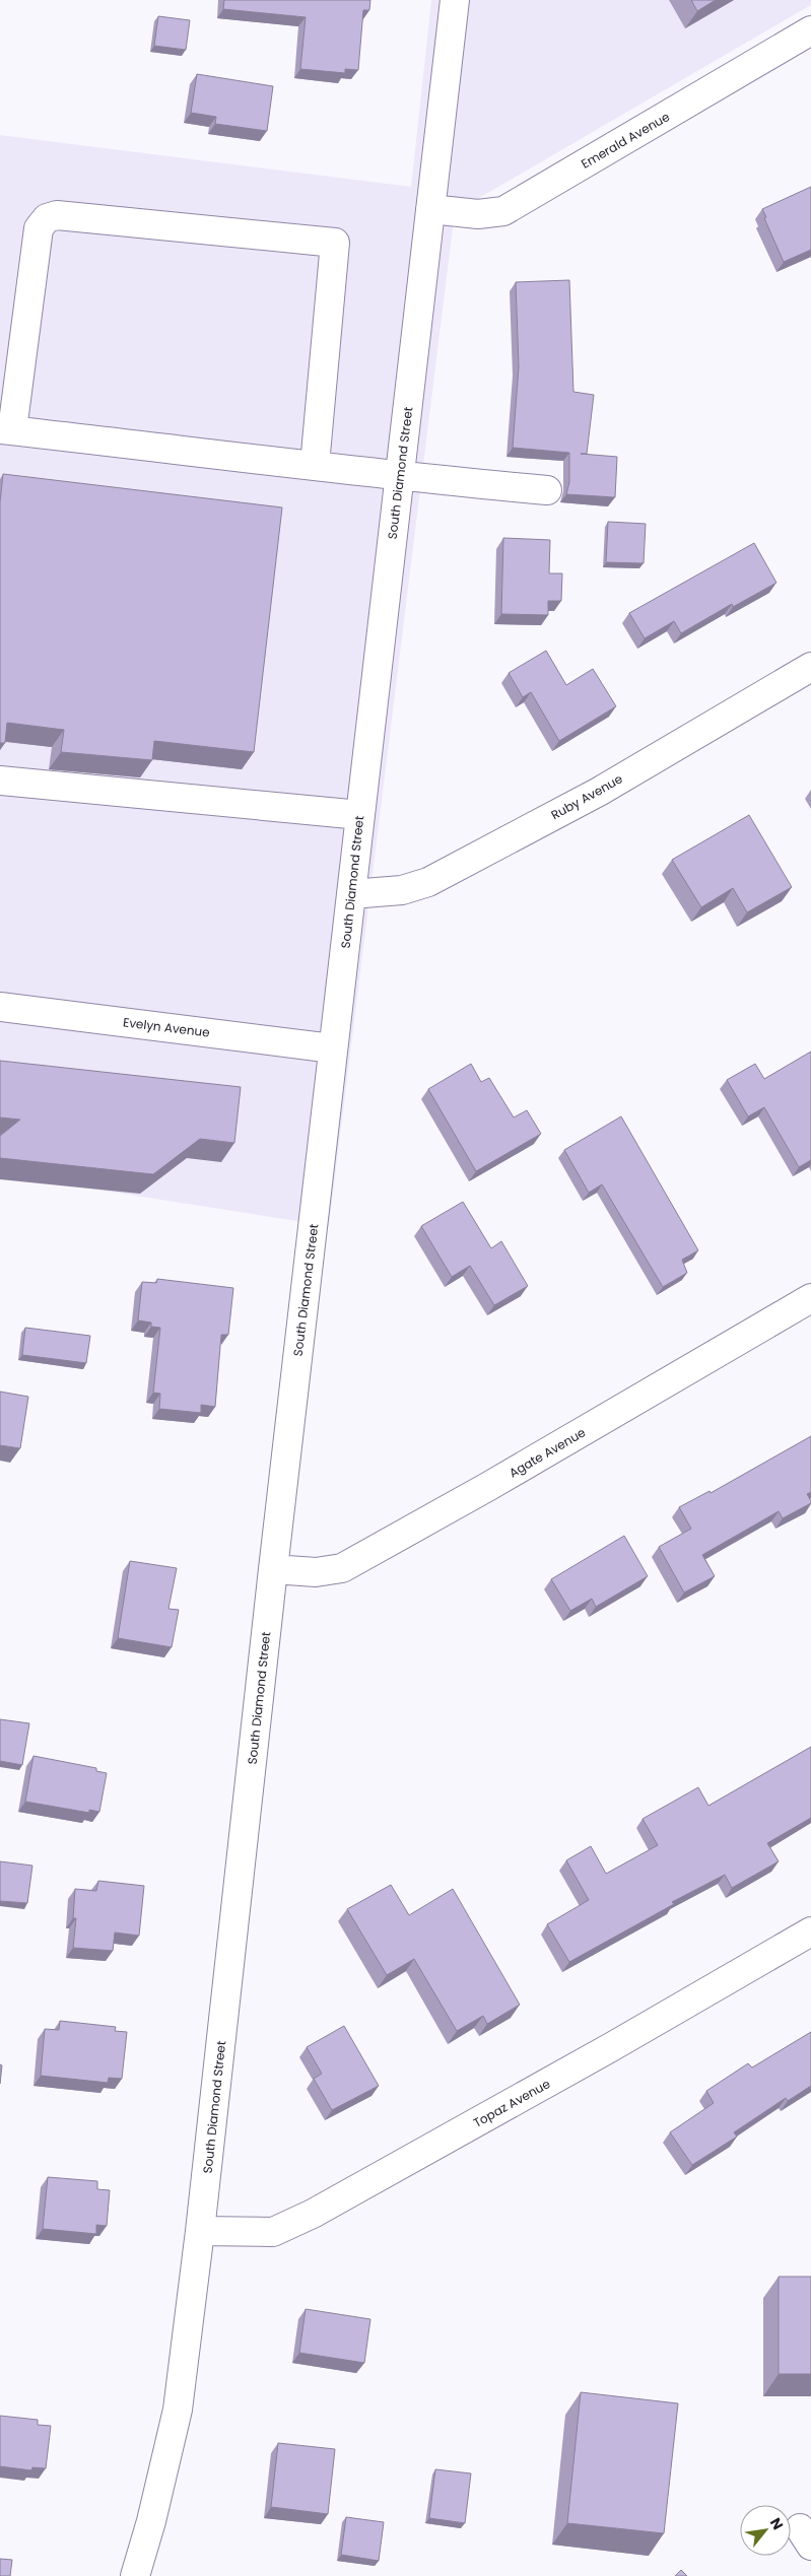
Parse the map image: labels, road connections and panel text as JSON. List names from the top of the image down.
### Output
{
  "streets": {
    "street": [
      "Emerald Avenue",
      "South Diamond Street",
      "Ruby Avenue",
      "Evelyn Avenue",
      "Agate Avenue",
      "Topaz Avenue"
    ]
  },
  "crossings": [
    ["Emerald Avenue", "South Diamond Street"],
    ["South Diamond Street", "Ruby Avenue"],
    ["South Diamond Street", "Evelyn Avenue"],
    ["South Diamond Street", "Agate Avenue"],
    ["South Diamond Street", "Topaz Avenue"]
  ],
  "north": "top right"
}
